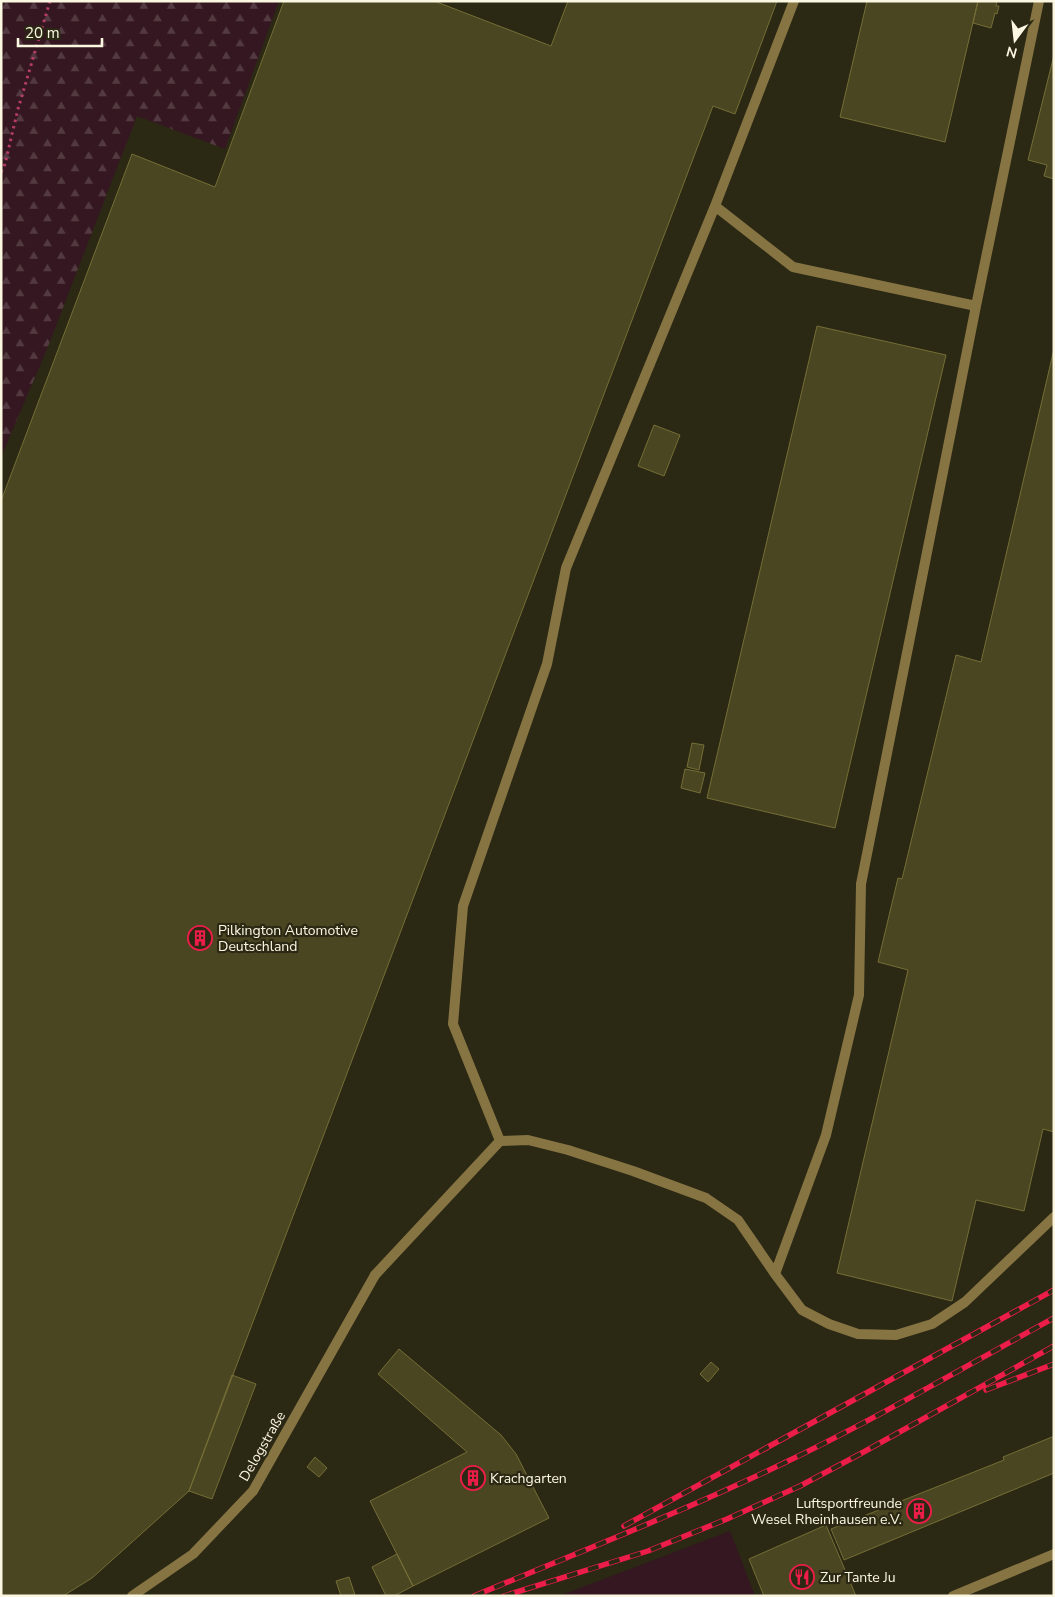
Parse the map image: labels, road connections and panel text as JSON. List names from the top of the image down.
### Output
{
  "streets": {
    "street": ["Delogstraße"]
  },
  "places": {
    "building": ["Pilkington Automotive Deutschland", "Krachgarten", "Luftsportfreunde Wesel Rheinhausen e.V."],
    "restaurant": ["Zur Tante Ju"]
  },
  "scale_bar": "20 m",
  "north": "bottom"
}
